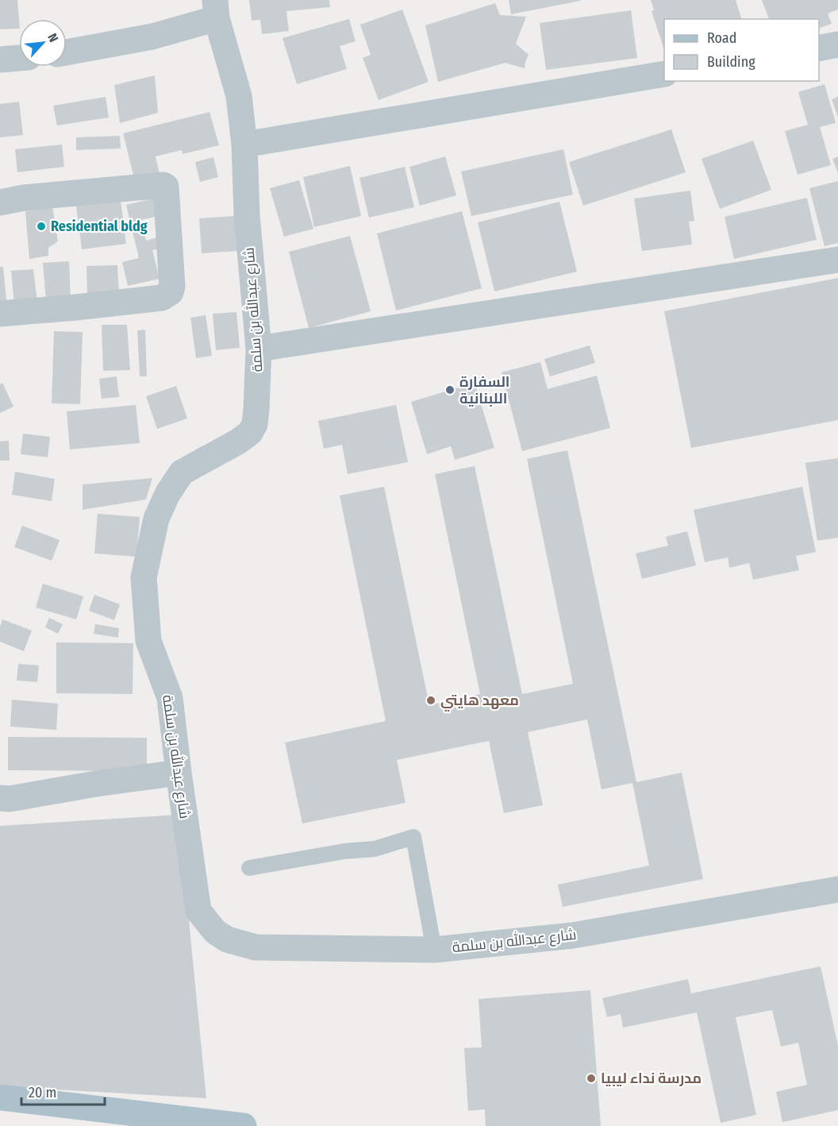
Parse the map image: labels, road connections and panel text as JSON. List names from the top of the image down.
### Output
{
  "streets": {
    "street": ["شارع عبدالله بن سلمة"]
  },
  "places": [
    "Residential bldg",
    "السفارة اللبنانية",
    "معهد هايتي",
    "مدرسة نداء ليبيا"
  ],
  "legend": ["Road", "Building"],
  "scale_bar": "20 m",
  "north": "top right"
}
